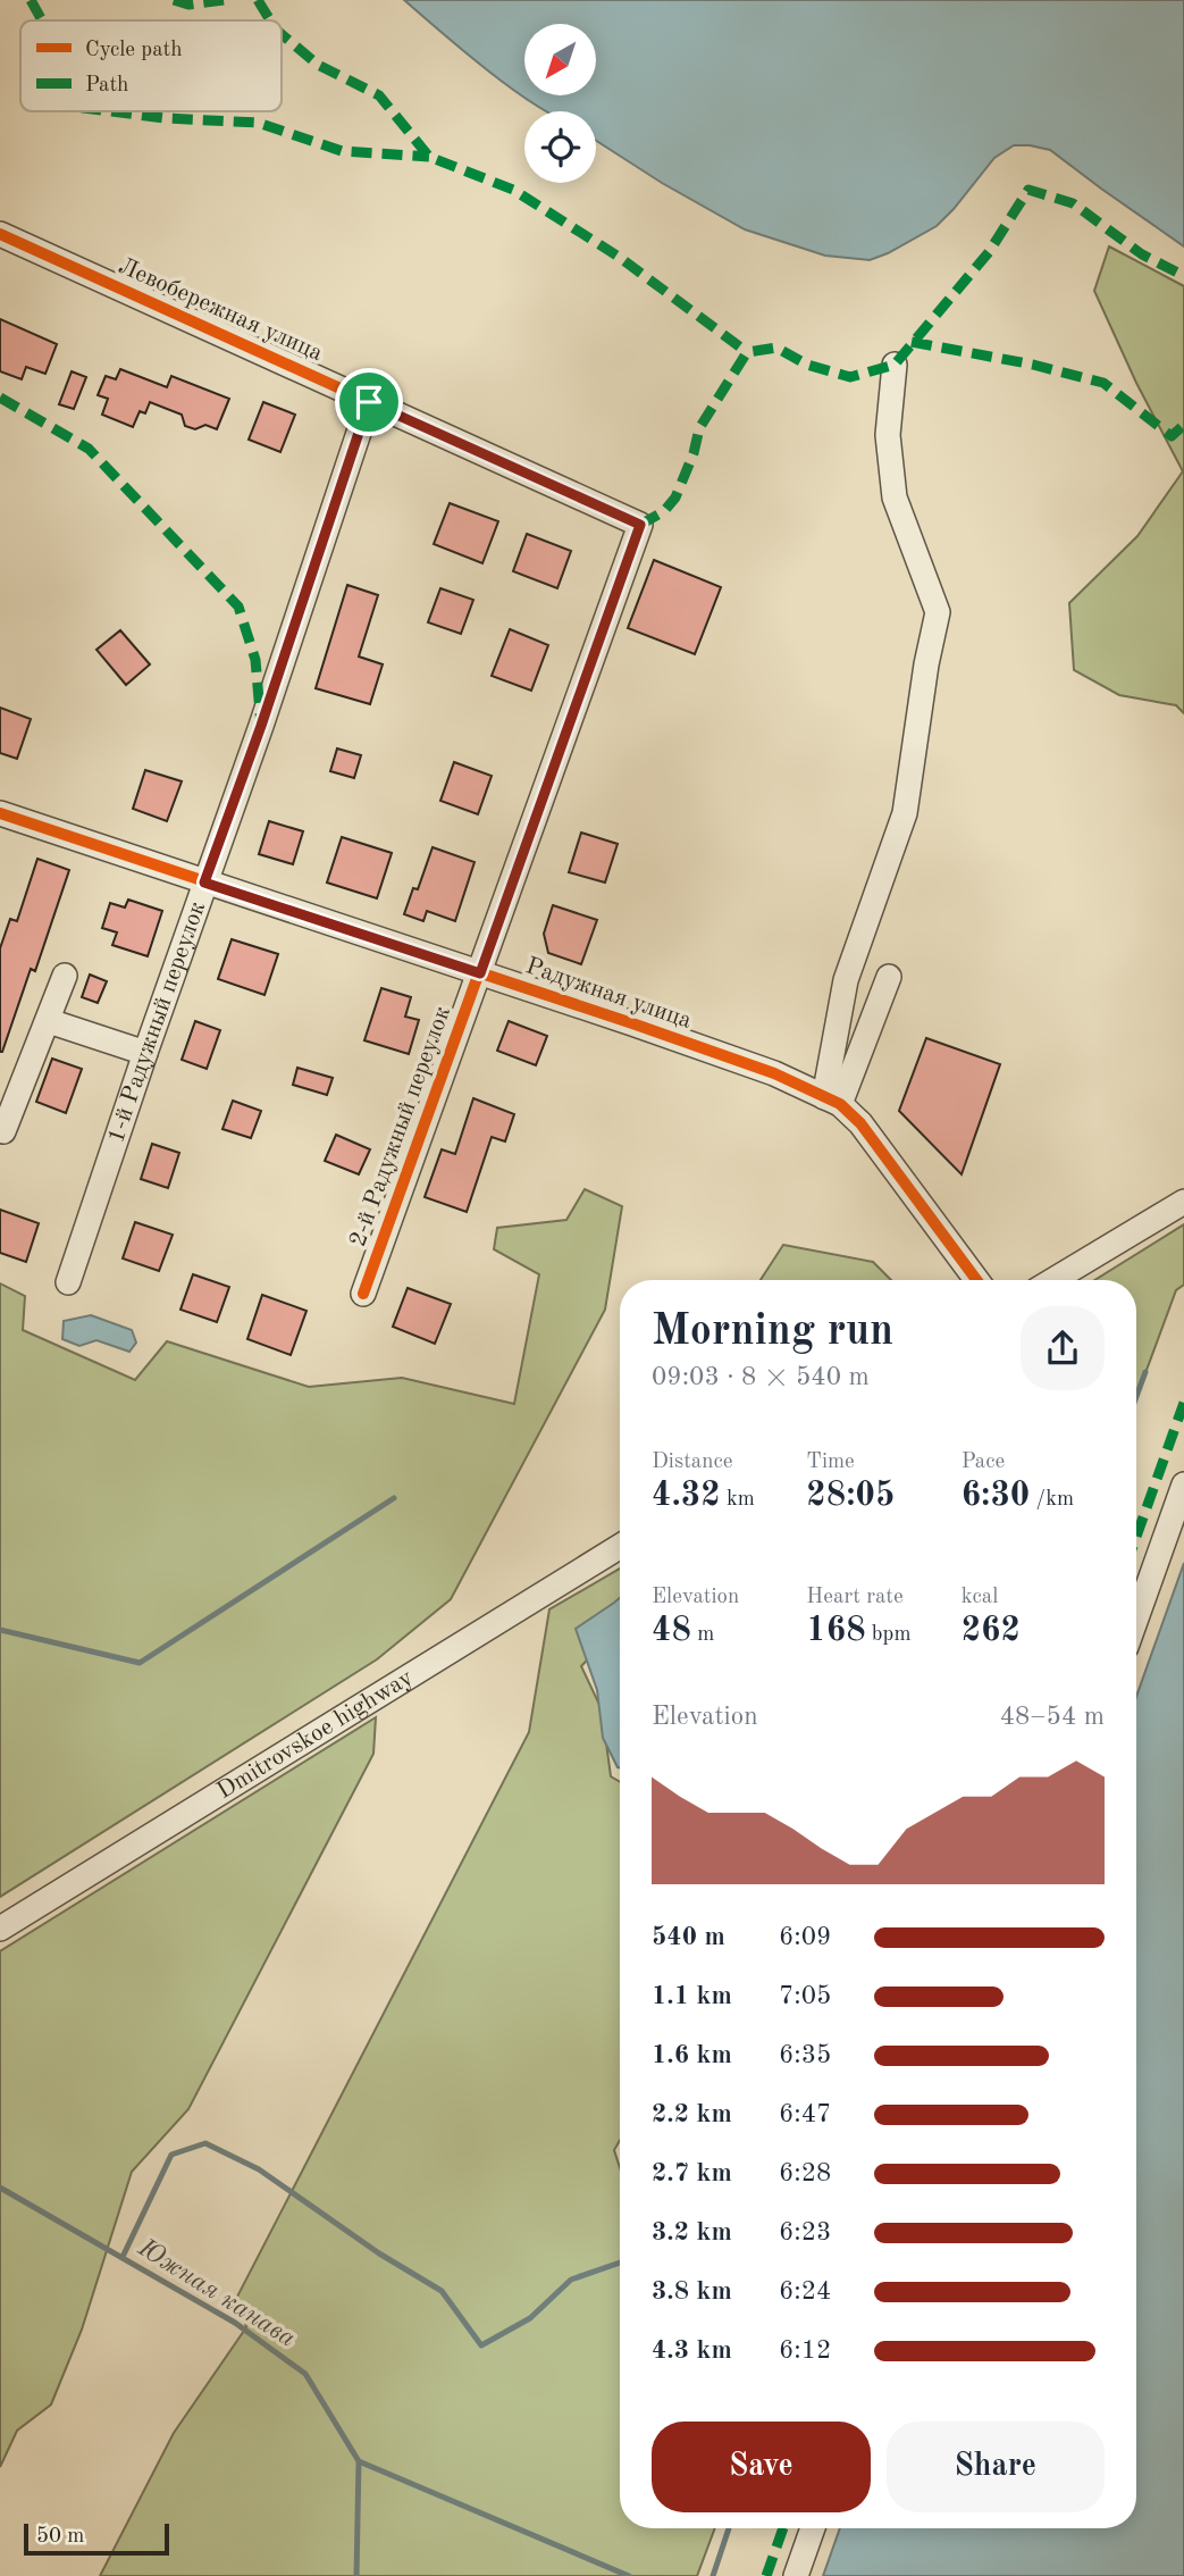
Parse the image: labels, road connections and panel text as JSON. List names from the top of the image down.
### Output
{
  "streets": {
    "street": [
      "Левобережная улица",
      "Радужная улица",
      "1-й Радужный переулок",
      "2-й Радужный переулок",
      "Dmitrovskoe highway"
    ]
  },
  "crossings": [
    ["Левобережная улица", "1-й Радужный переулок"],
    ["Левобережная улица", "2-й Радужный переулок"],
    ["Радужная улица", "1-й Радужный переулок"],
    ["Радужная улица", "2-й Радужный переулок"]
  ],
  "water": ["Южная канава"],
  "legend": ["Cycle path", "Path"],
  "scale_bar": "50 m",
  "north": "bottom left",
  "page": {
    "heading": ["Morning run", "09:03 · 8 × 540 m"],
    "stats": [
      ["Distance", "4.32 km"],
      ["Time", "28:05"],
      ["Pace", "6:30 /km"],
      ["Elevation", "48 m"],
      ["Heart rate", "168 bpm"],
      ["kcal", "262"]
    ],
    "chart": ["Elevation", "48–54 m"],
    "list": [
      {
        "name": "540 m",
        "note": "6:09"
      },
      {
        "name": "1.1 km",
        "note": "7:05"
      },
      {
        "name": "1.6 km",
        "note": "6:35"
      },
      {
        "name": "2.2 km",
        "note": "6:47"
      },
      {
        "name": "2.7 km",
        "note": "6:28"
      },
      {
        "name": "3.2 km",
        "note": "6:23"
      },
      {
        "name": "3.8 km",
        "note": "6:24"
      },
      {
        "name": "4.3 km",
        "note": "6:12"
      }
    ],
    "buttons": ["Save", "Share"],
    "scale": "50 m"
  }
}
